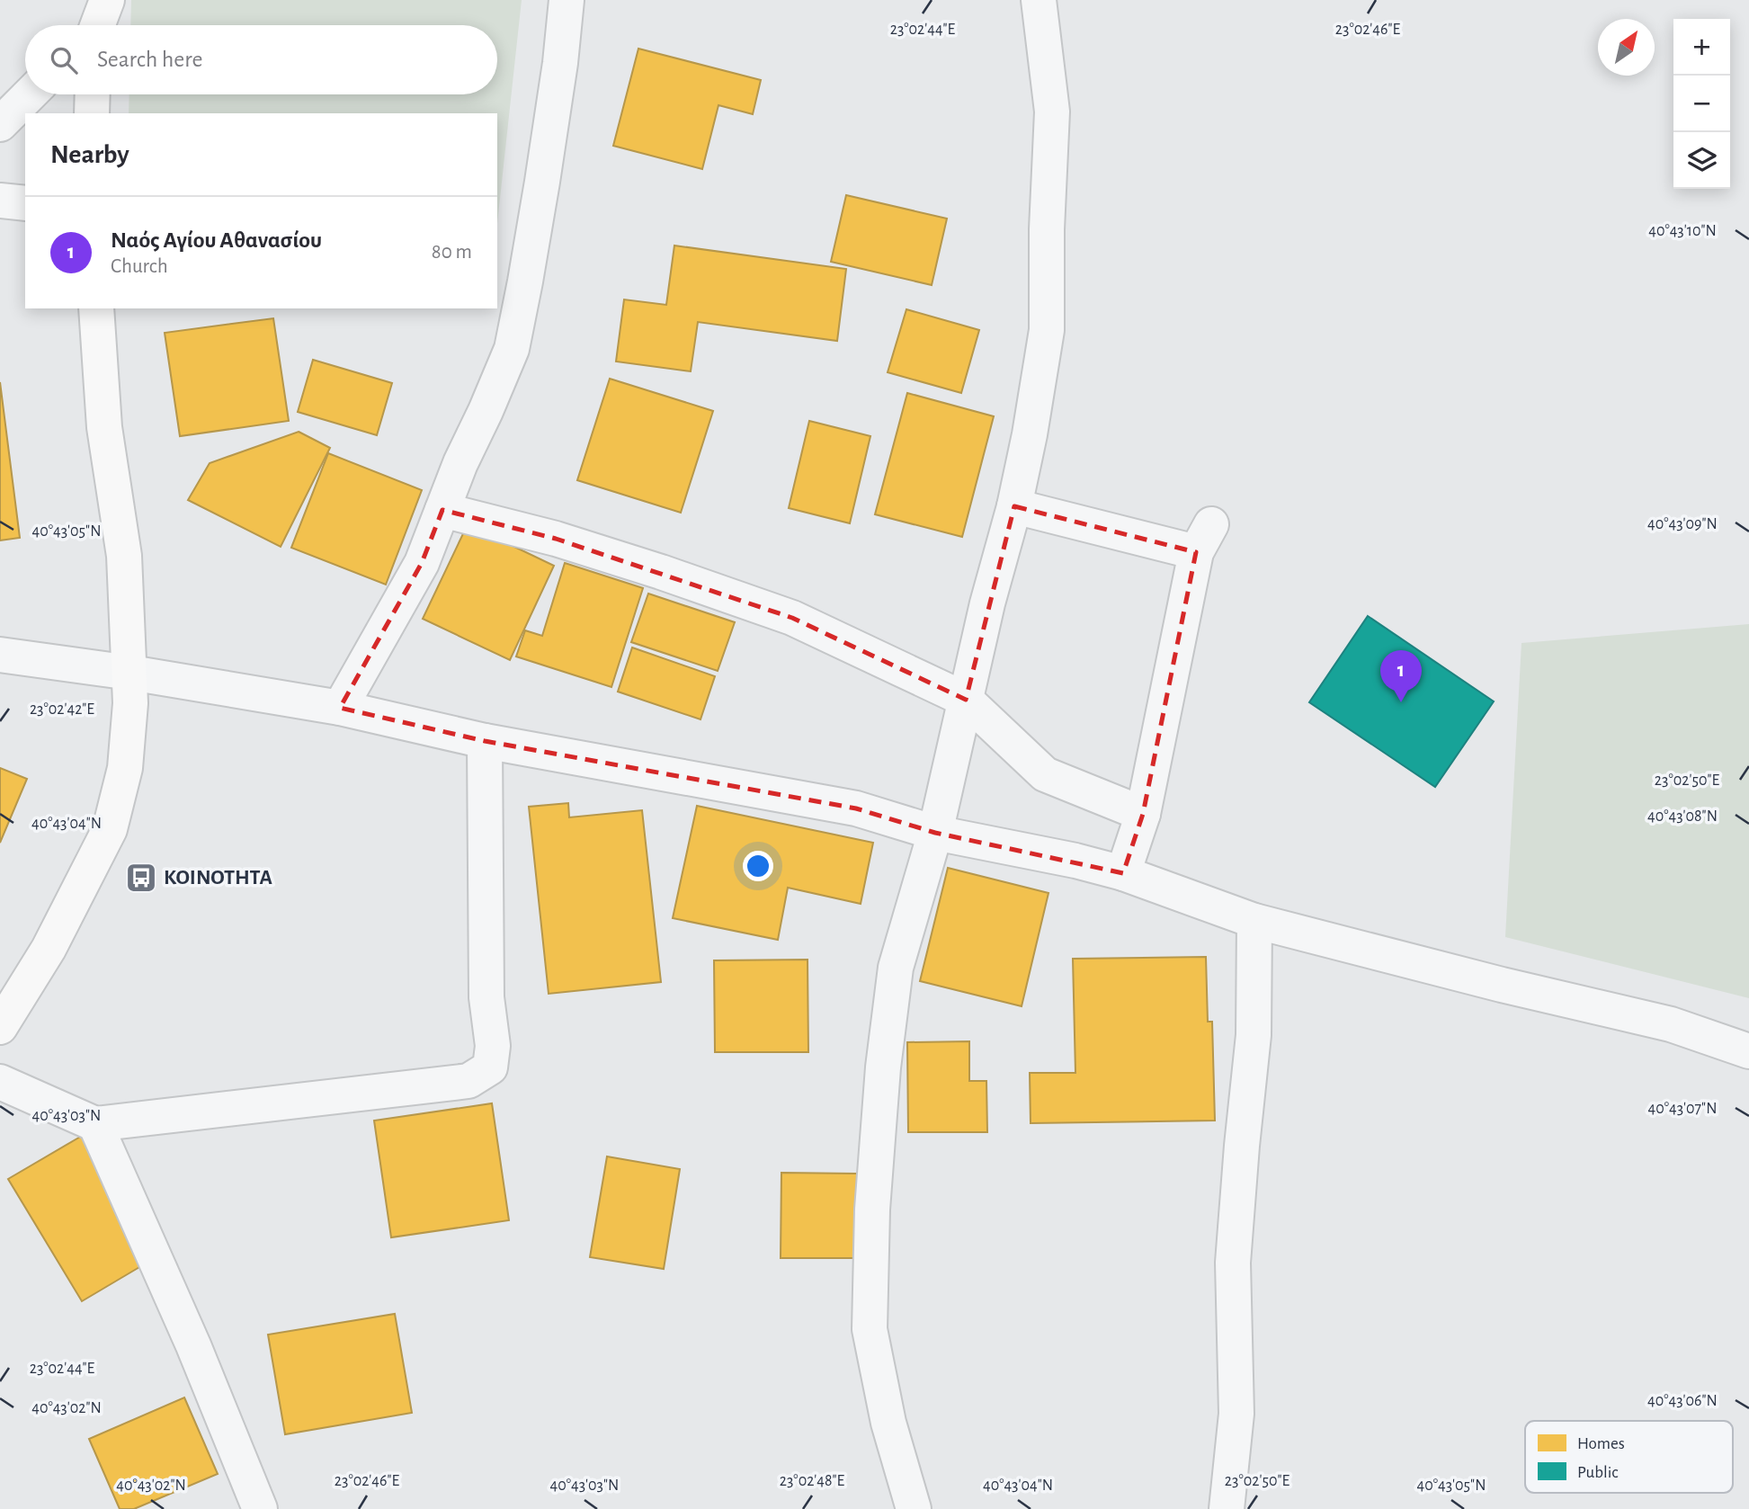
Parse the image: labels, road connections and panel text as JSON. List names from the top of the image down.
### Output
{
  "places": {
    "bus stop": ["ΚΟΙΝΟΤΗΤΑ"]
  },
  "legend": ["Homes", "Public"],
  "north": "top right",
  "page": {
    "map_buttons": ["+", "−"],
    "search": "Search here",
    "heading": "Nearby",
    "list": [
      {
        "mark": "1",
        "name": "Ναός Αγίου Αθανασίου",
        "note": "Church",
        "value": "80 m"
      }
    ],
    "pins": "1"
  },
  "coordinates": [
    "23°02'44\"E",
    "23°02'46\"E",
    "40°43'10\"N",
    "40°43'09\"N",
    "40°43'05\"N",
    "23°02'42\"E",
    "23°02'50\"E",
    "40°43'08\"N",
    "40°43'04\"N",
    "40°43'07\"N",
    "40°43'03\"N",
    "40°43'06\"N",
    "40°43'02\"N",
    "23°02'48\"E"
  ]
}
